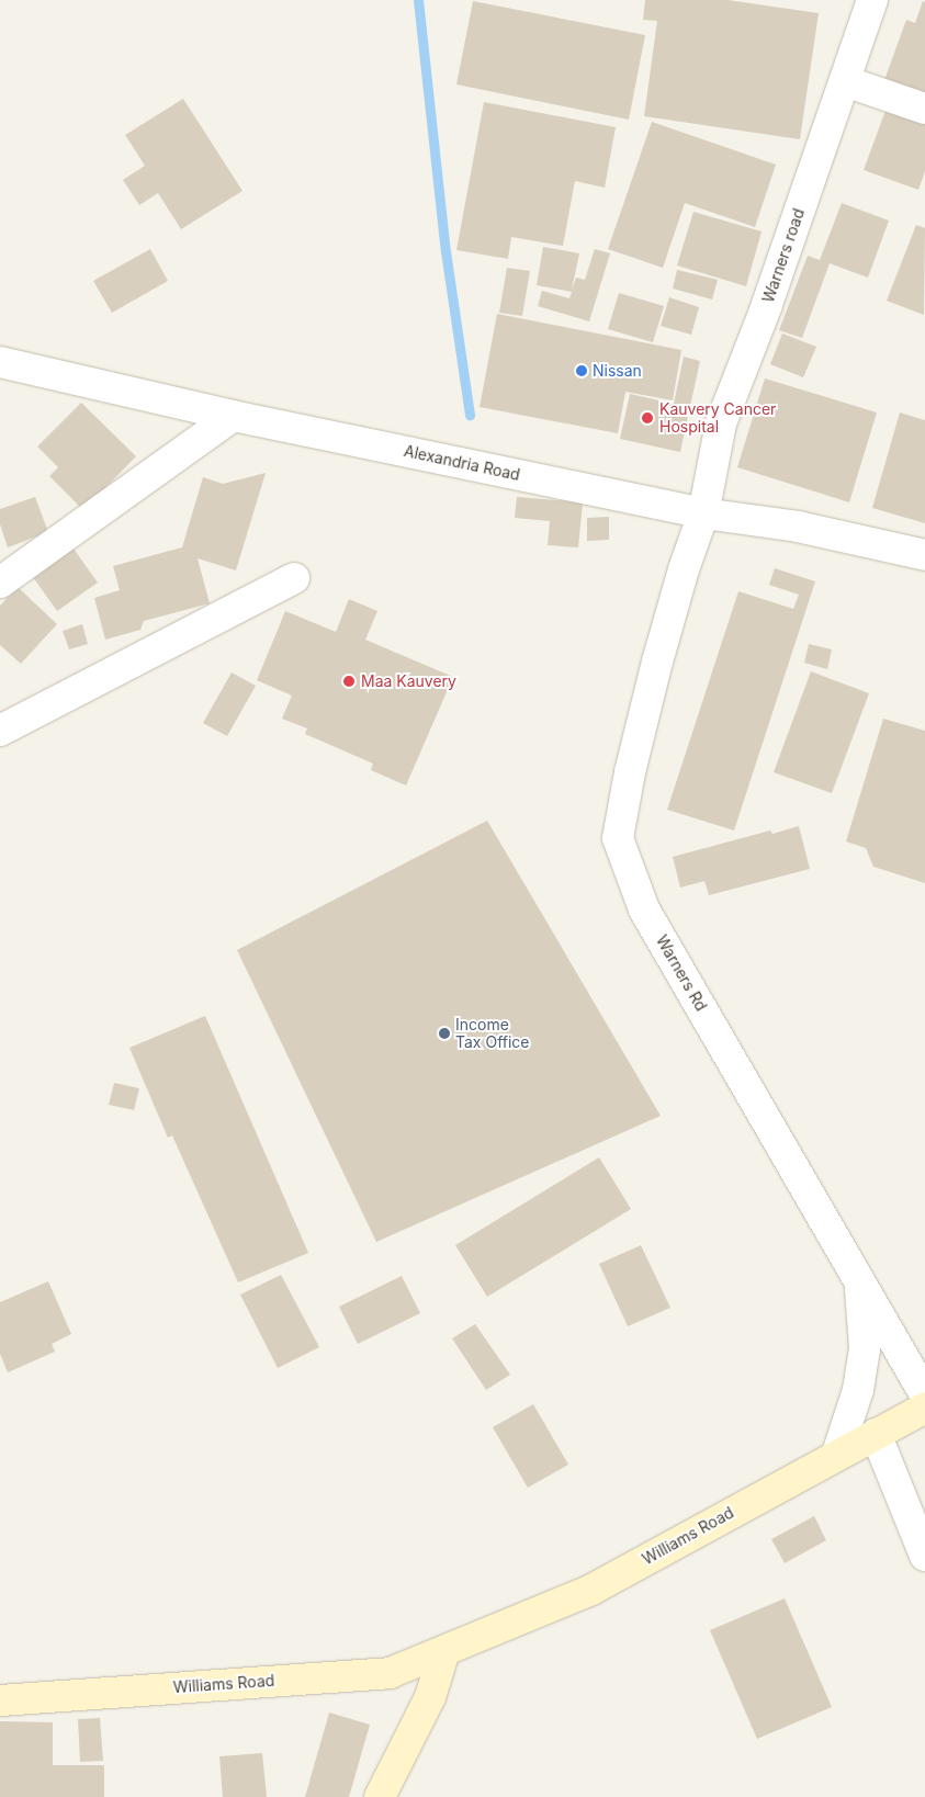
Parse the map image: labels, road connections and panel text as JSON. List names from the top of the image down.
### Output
{
  "streets": {
    "street": [
      "Warners road",
      "Alexandria Road",
      "Warners Rd",
      "Williams Road"
    ]
  },
  "crossings": [
    ["Warners road", "Alexandria Road"],
    ["Warners road", "Warners Rd"],
    ["Alexandria Road", "Warners Rd"]
  ],
  "places": [
    "Nissan",
    "Kauvery Cancer Hospital",
    "Maa Kauvery",
    "Income Tax Office"
  ]
}
